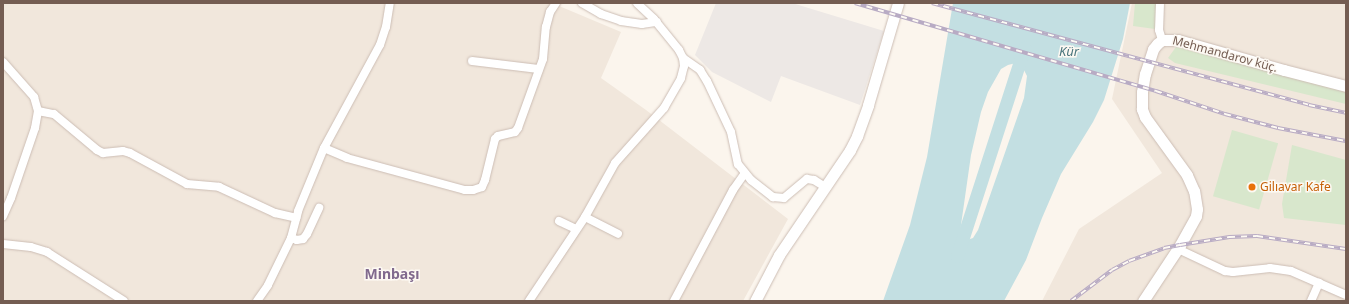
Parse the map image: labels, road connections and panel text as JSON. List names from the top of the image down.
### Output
{
  "streets": {
    "street": ["Mehmandarov küç."]
  },
  "districts": ["Minbaşı"],
  "water": ["Kür"],
  "places": ["Gilıavar Kafe"]
}
